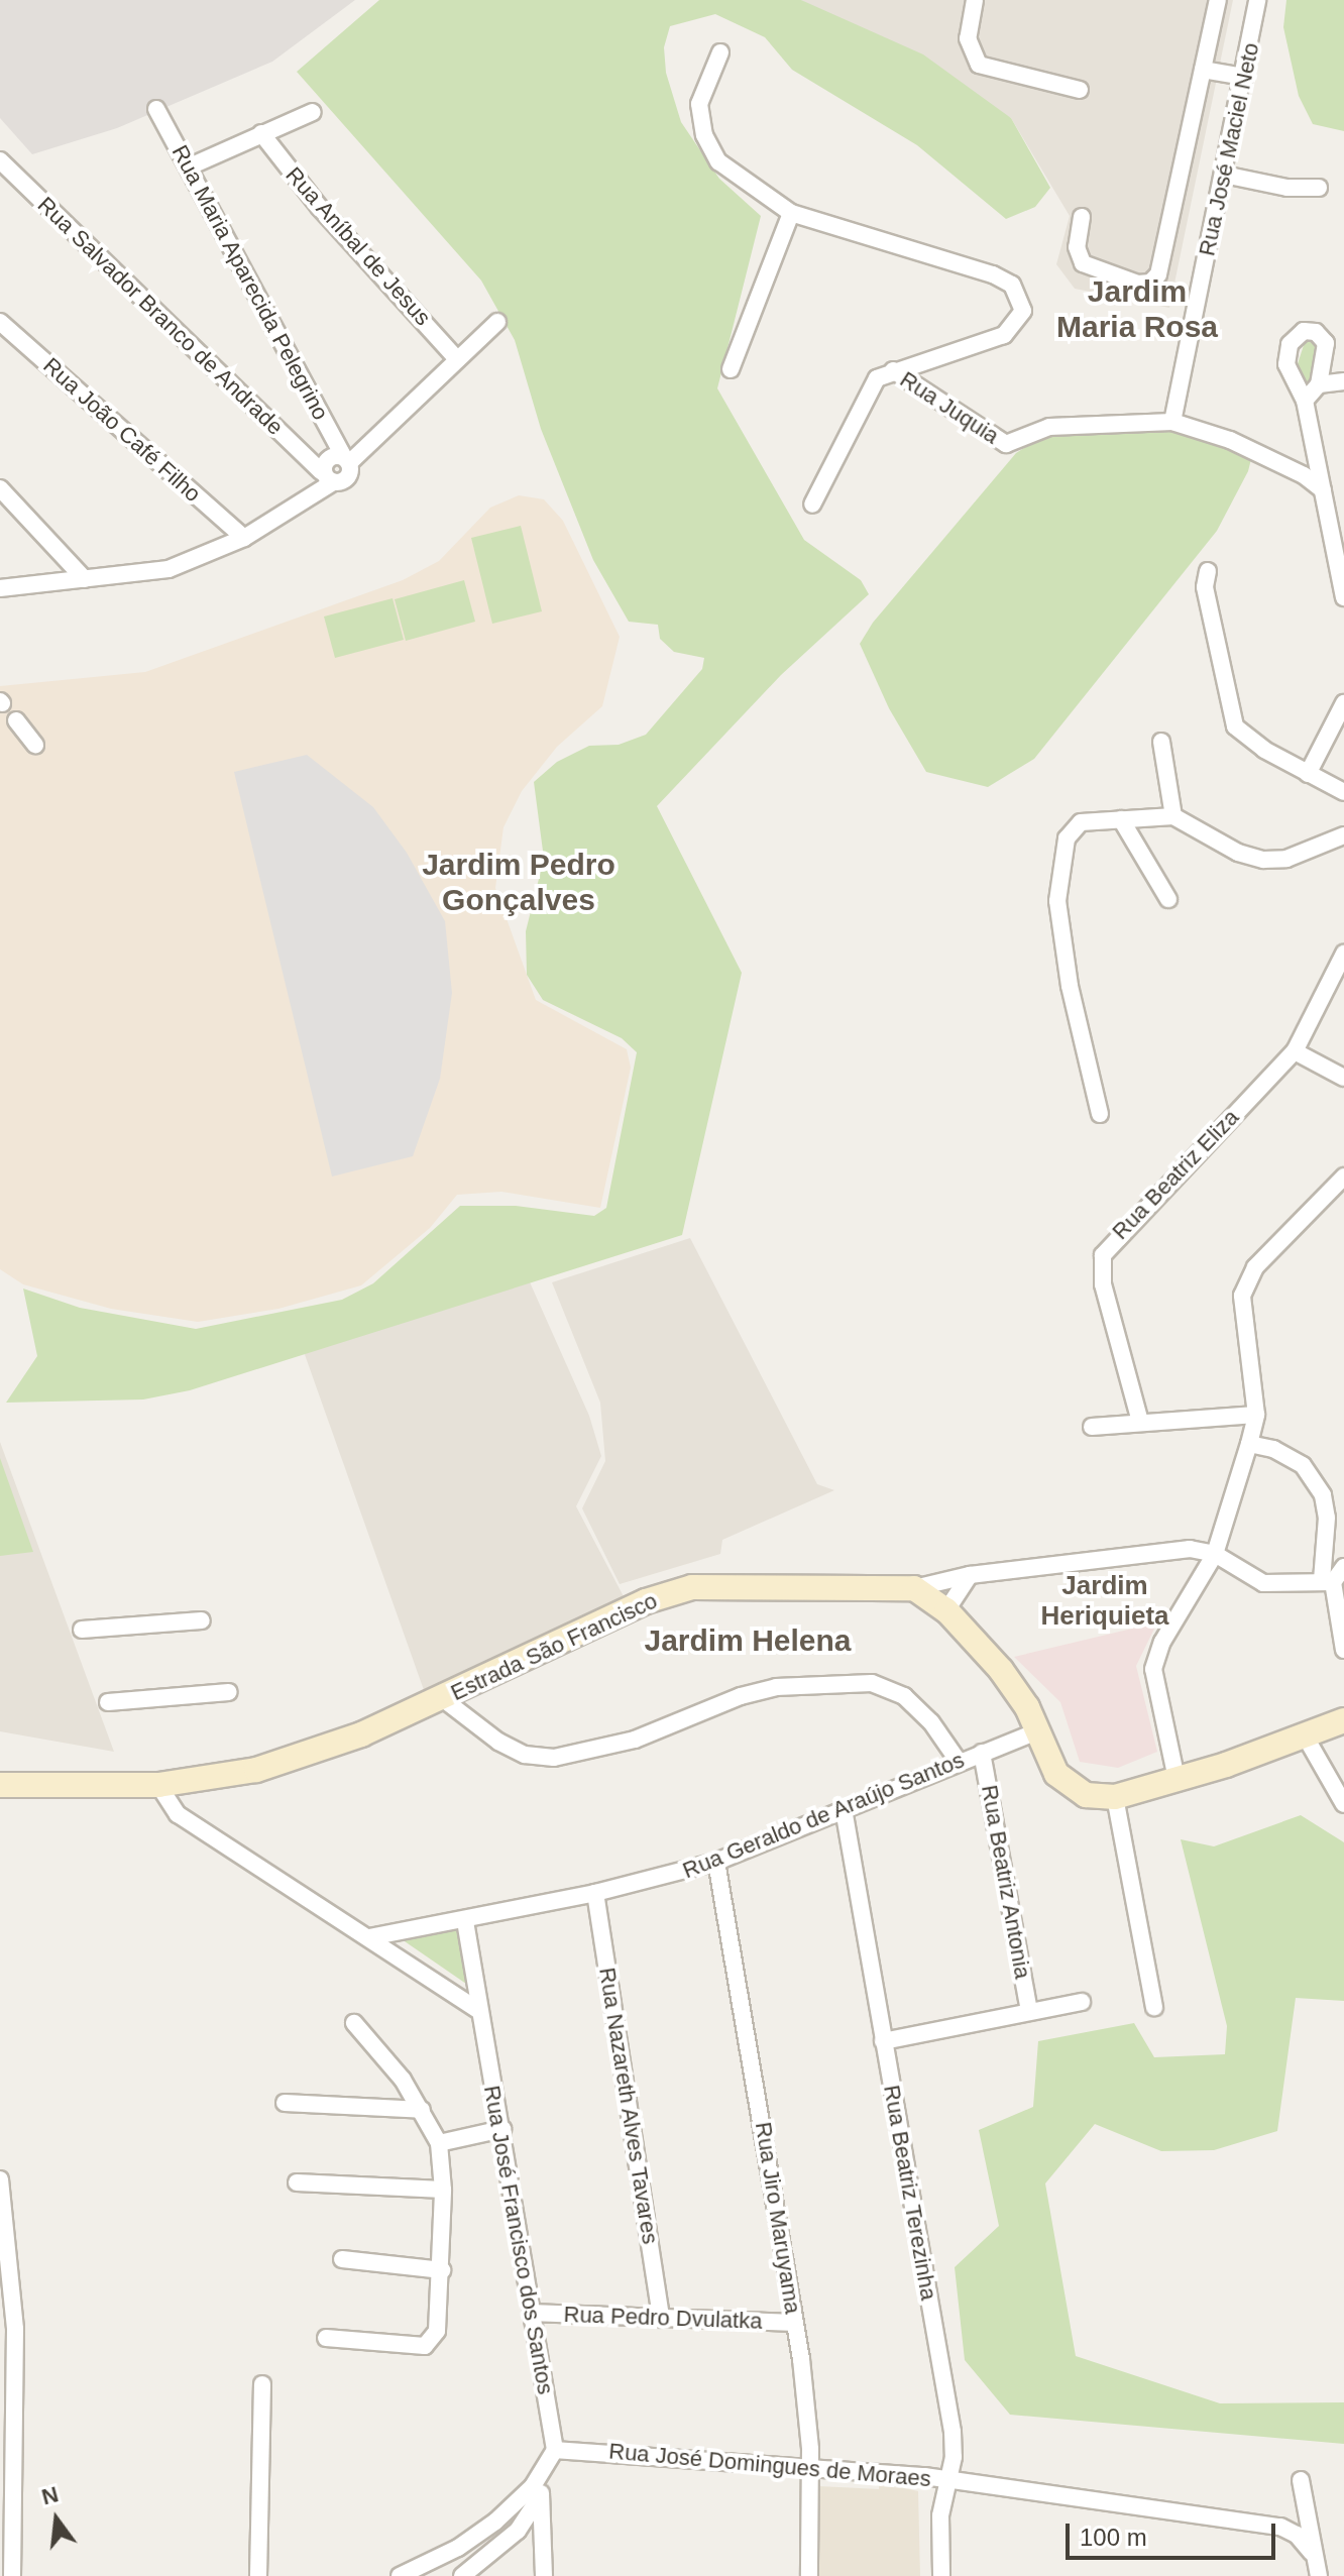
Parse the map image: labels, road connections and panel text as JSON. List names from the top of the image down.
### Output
{
  "streets": {
    "main road": ["Estrada São Francisco"],
    "street": [
      "Rua José Maciel Neto",
      "Rua Aníbal de Jesus",
      "Rua Maria Aparecida Pelegrino",
      "Rua Salvador Branco de Andrade",
      "Rua Juquia",
      "Rua João Café Filho",
      "Rua Beatriz Eliza",
      "Rua Geraldo de Araújo Santos",
      "Rua Beatriz Antonia",
      "Rua Nazareth Alves Tavares",
      "Rua Beatriz Terezinha",
      "Rua Jiro Maruyama",
      "Rua José Francisco dos Santos",
      "Rua Pedro Dvulatka",
      "Rua José Domingues de Moraes"
    ]
  },
  "crossings": [
    ["Rua José Maciel Neto", "Rua Juquia"],
    ["Rua Geraldo de Araújo Santos", "Rua Beatriz Antonia"],
    ["Rua Geraldo de Araújo Santos", "Rua Nazareth Alves Tavares"],
    ["Rua Geraldo de Araújo Santos", "Rua Beatriz Terezinha"],
    ["Rua Geraldo de Araújo Santos", "Rua Jiro Maruyama"],
    ["Rua Geraldo de Araújo Santos", "Rua José Francisco dos Santos"],
    ["Rua Nazareth Alves Tavares", "Rua Pedro Dvulatka"],
    ["Rua Beatriz Terezinha", "Rua José Domingues de Moraes"],
    ["Rua Jiro Maruyama", "Rua Pedro Dvulatka"],
    ["Rua Jiro Maruyama", "Rua José Domingues de Moraes"],
    ["Rua José Francisco dos Santos", "Rua Pedro Dvulatka"],
    ["Rua José Francisco dos Santos", "Rua José Domingues de Moraes"]
  ],
  "districts": [
    "Jardim Maria Rosa",
    "Jardim Pedro Gonçalves",
    "Jardim Heriquieta",
    "Jardim Helena"
  ],
  "scale_bar": "100 m",
  "north": "top"
}
